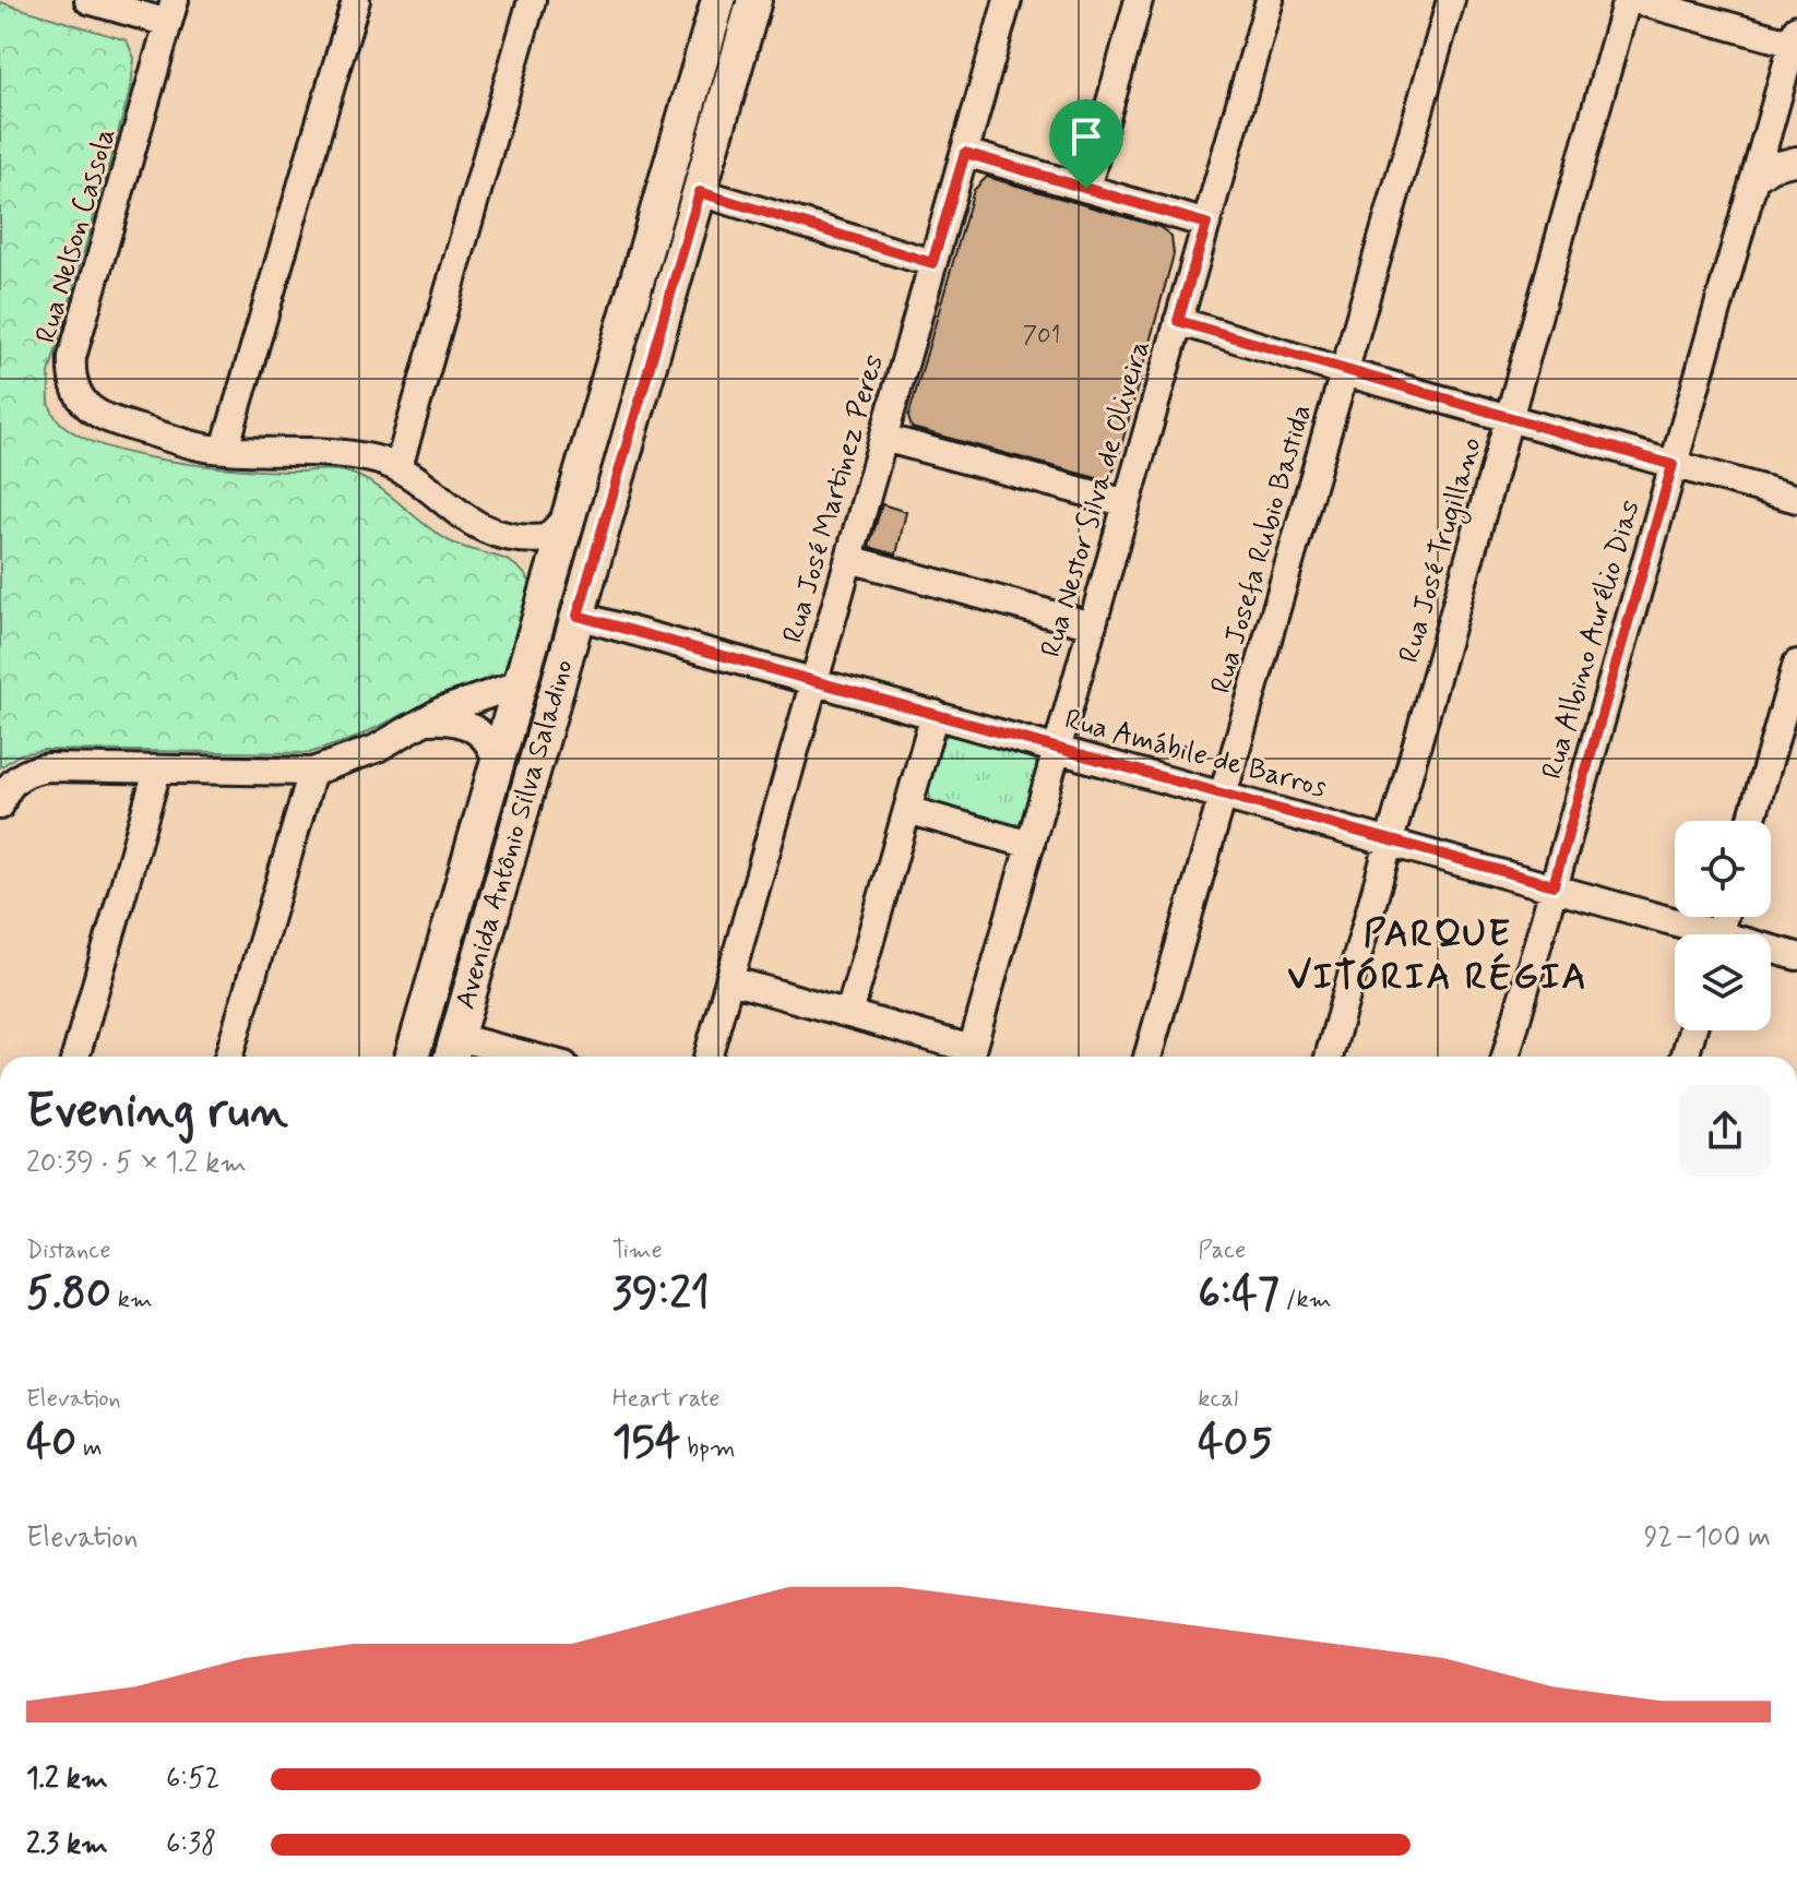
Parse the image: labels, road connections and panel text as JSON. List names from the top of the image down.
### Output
{
  "streets": {
    "main road": ["Avenida Antônio Silva Saladino"],
    "street": [
      "Rua Nelson Cassola",
      "Rua José Martinez Peres",
      "Rua Nestor Silva de Oliveira",
      "Rua Josefa Rubio Bastida",
      "Rua José Trugillano",
      "Rua Albino Aurélio Dias",
      "Rua Amábile de Barros"
    ]
  },
  "crossings": [
    ["Rua Nelson Cassola", "Avenida Antônio Silva Saladino"],
    ["Rua José Martinez Peres", "Rua Amábile de Barros"],
    ["Rua Nestor Silva de Oliveira", "Rua Amábile de Barros"],
    ["Rua Josefa Rubio Bastida", "Rua Amábile de Barros"],
    ["Rua José Trugillano", "Rua Amábile de Barros"],
    ["Rua Albino Aurélio Dias", "Rua Amábile de Barros"],
    ["Rua Amábile de Barros", "Avenida Antônio Silva Saladino"]
  ],
  "districts": ["PARQUE VITÓRIA RÉGIA"],
  "house_numbers": ["701"],
  "page": {
    "heading": ["Evening run", "20:39 · 5 × 1.2 km"],
    "stats": [
      ["Distance", "5.80 km"],
      ["Time", "39:21"],
      ["Pace", "6:47 /km"],
      ["Elevation", "40 m"],
      ["Heart rate", "154 bpm"],
      ["kcal", "405"]
    ],
    "chart": ["Elevation", "92–100 m"],
    "list": [
      {
        "name": "1.2 km",
        "note": "6:52"
      },
      {
        "name": "2.3 km",
        "note": "6:38"
      }
    ]
  }
}
